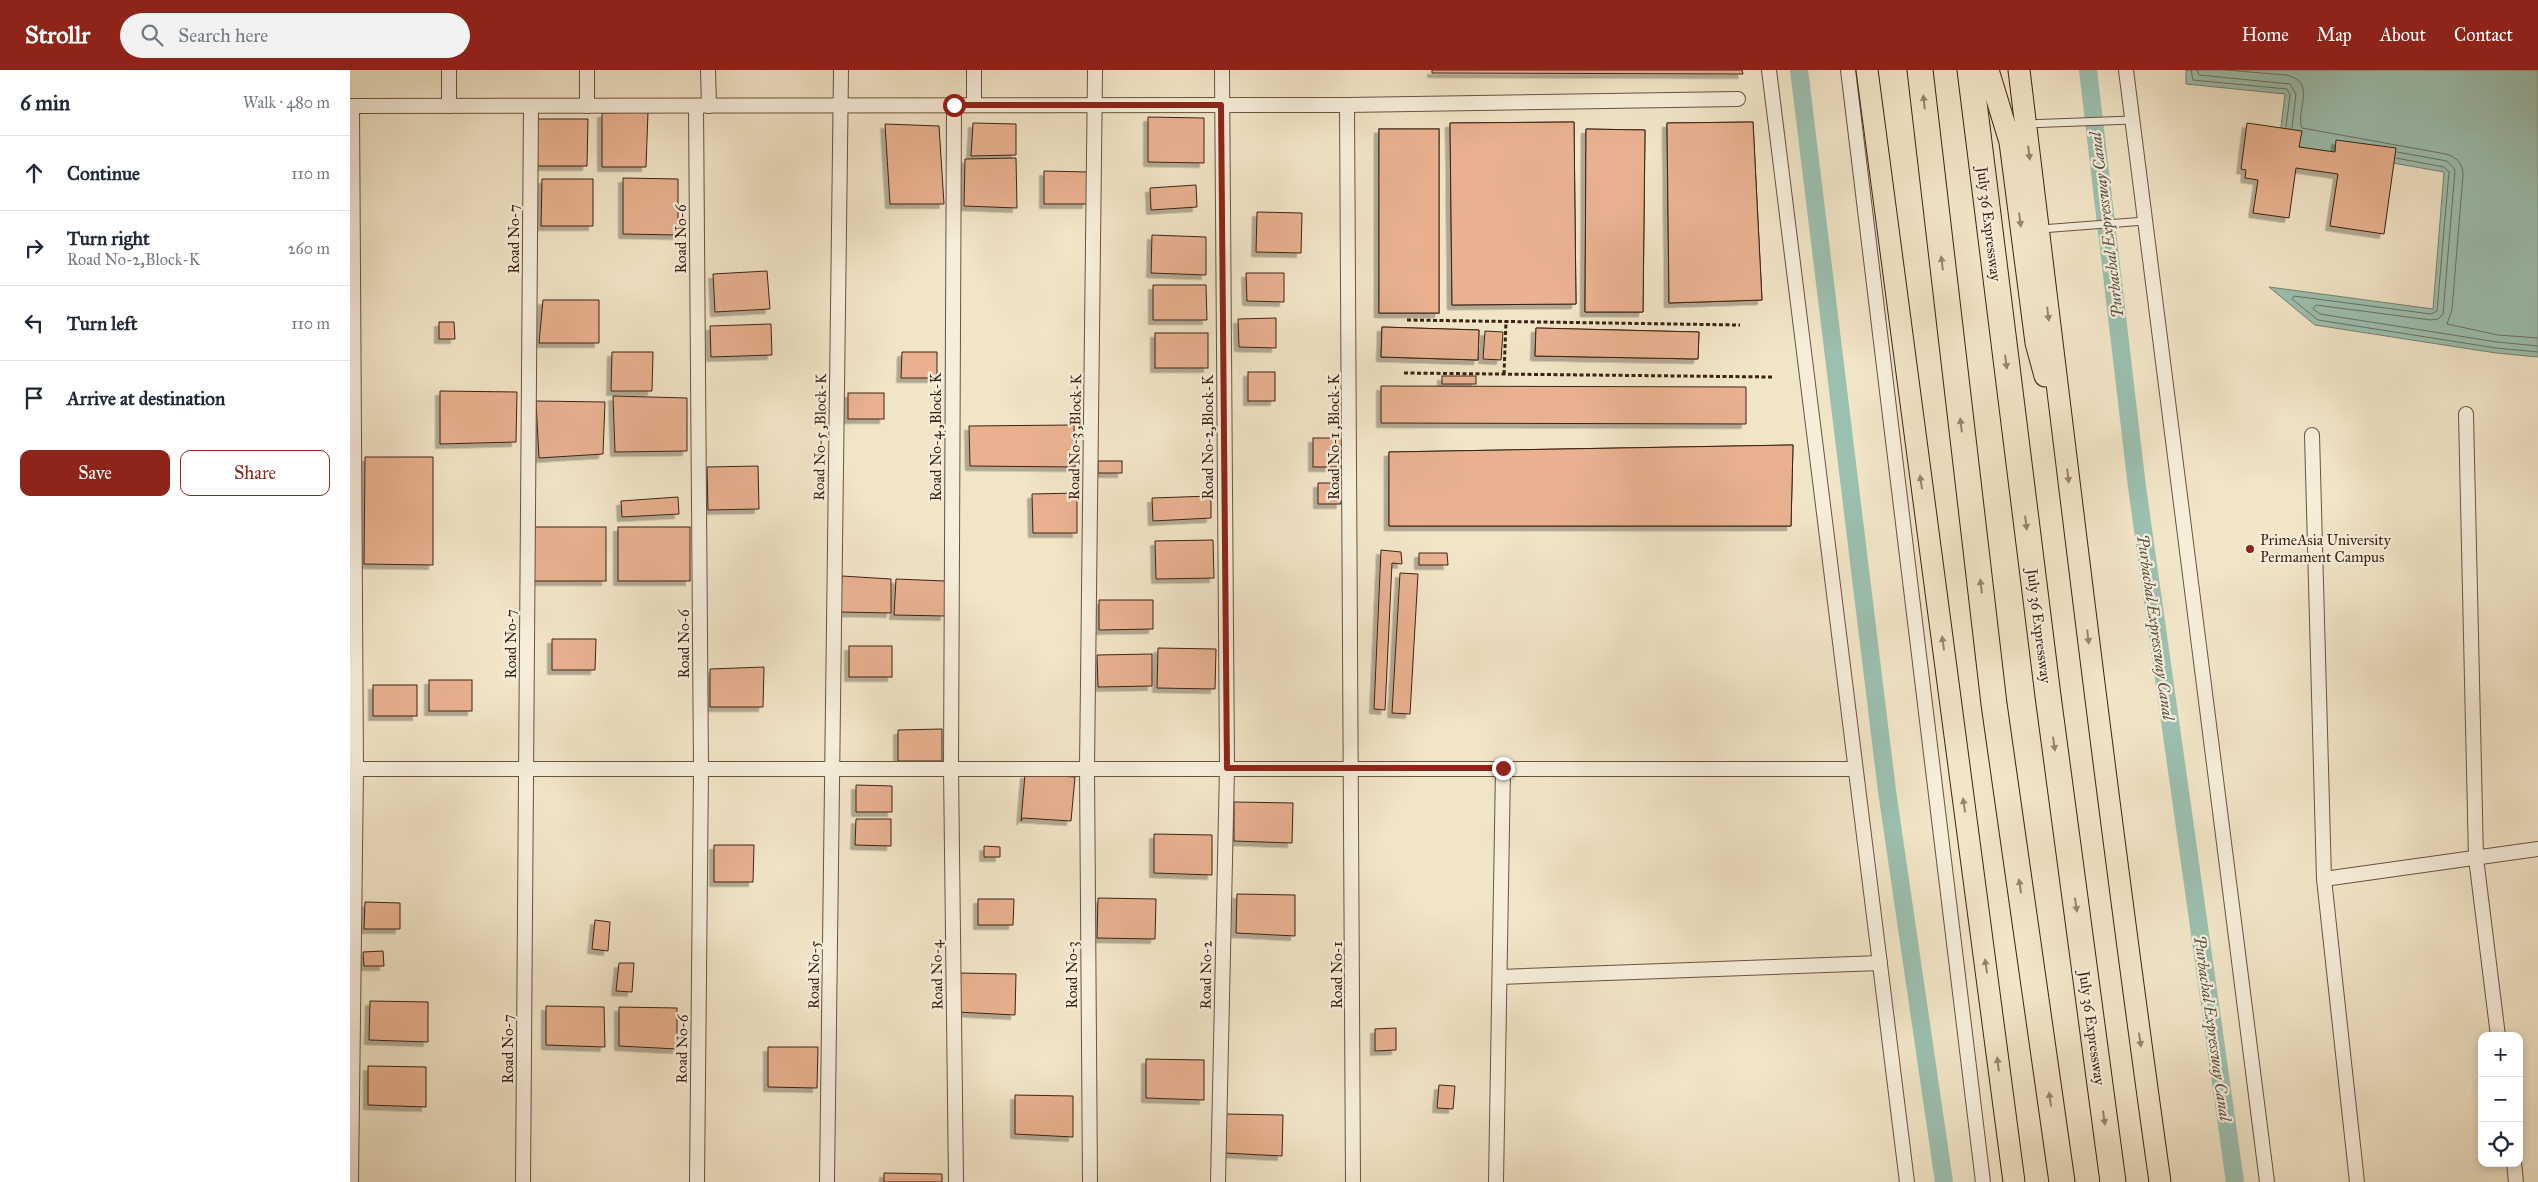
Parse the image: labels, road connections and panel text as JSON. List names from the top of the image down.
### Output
{
  "streets": {
    "highway": ["July 36 Expressway"],
    "street": [
      "Road No-7",
      "Road No-6",
      "Road No-5 ,Block-K",
      "Road No-4 ,Block-K",
      "Road No-3 ,Block-K",
      "Road No-2,Block-K",
      "Road No-1 ,Block-K",
      "Road No-5",
      "Road No-4",
      "Road No-3",
      "Road No-2",
      "Road No-1"
    ]
  },
  "crossings": [
    ["Road No-5 ,Block-K", "Road No-5"],
    ["Road No-4 ,Block-K", "Road No-4"],
    ["Road No-3 ,Block-K", "Road No-3"],
    ["Road No-2,Block-K", "Road No-2"],
    ["Road No-1 ,Block-K", "Road No-1"]
  ],
  "water": ["Purbachal Expressway Canal"],
  "places": ["PrimeAsia University Permament Campus"],
  "page": {
    "header": "Strollr",
    "search": "Search here",
    "nav": [
      "Home",
      "Map",
      "About",
      "Contact"
    ],
    "heading": ["6 min", "Walk · 480 m"],
    "list": [
      ["Continue", "110 m"],
      ["Turn right", "Road No-2,Block-K", "260 m"],
      ["Turn left", "110 m"],
      "Arrive at destination"
    ],
    "buttons": ["Save", "Share"],
    "map_buttons": ["+", "−"]
  }
}
